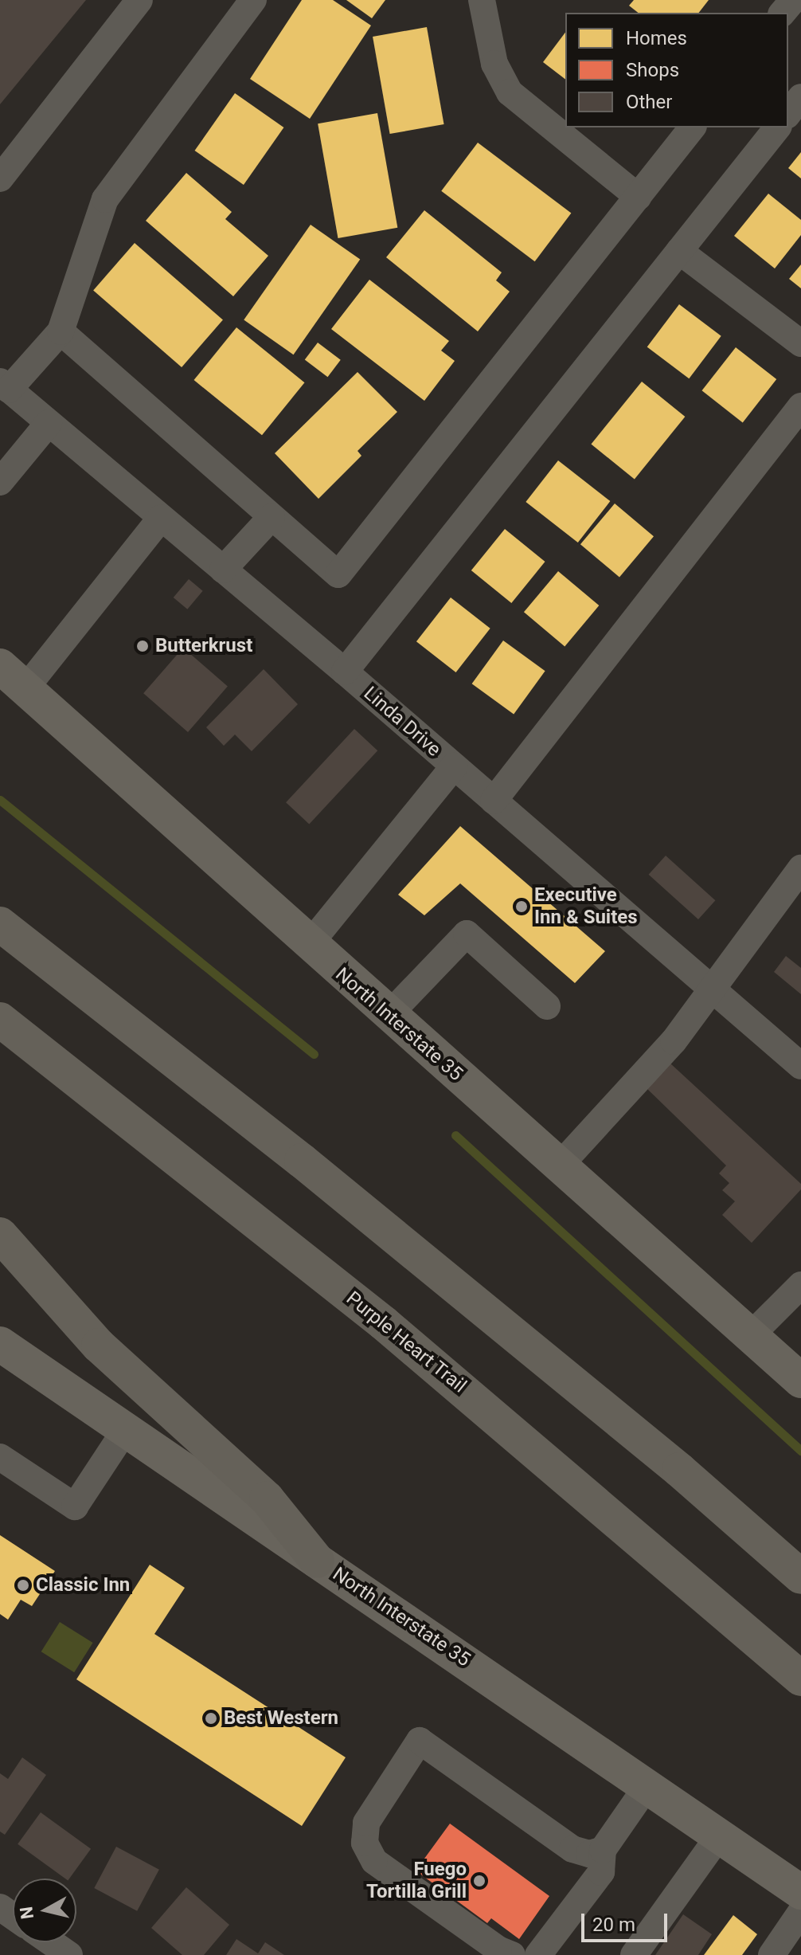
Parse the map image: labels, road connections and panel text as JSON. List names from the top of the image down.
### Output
{
  "streets": {
    "highway": ["Purple Heart Trail"],
    "main road": ["North Interstate 35"],
    "street": ["Linda Drive"]
  },
  "places": [
    "Butterkrust",
    "Executive Inn & Suites",
    "Classic Inn",
    "Best Western",
    "Fuego Tortilla Grill"
  ],
  "legend": ["Homes", "Shops", "Other"],
  "scale_bar": "20 m",
  "north": "left"
}
